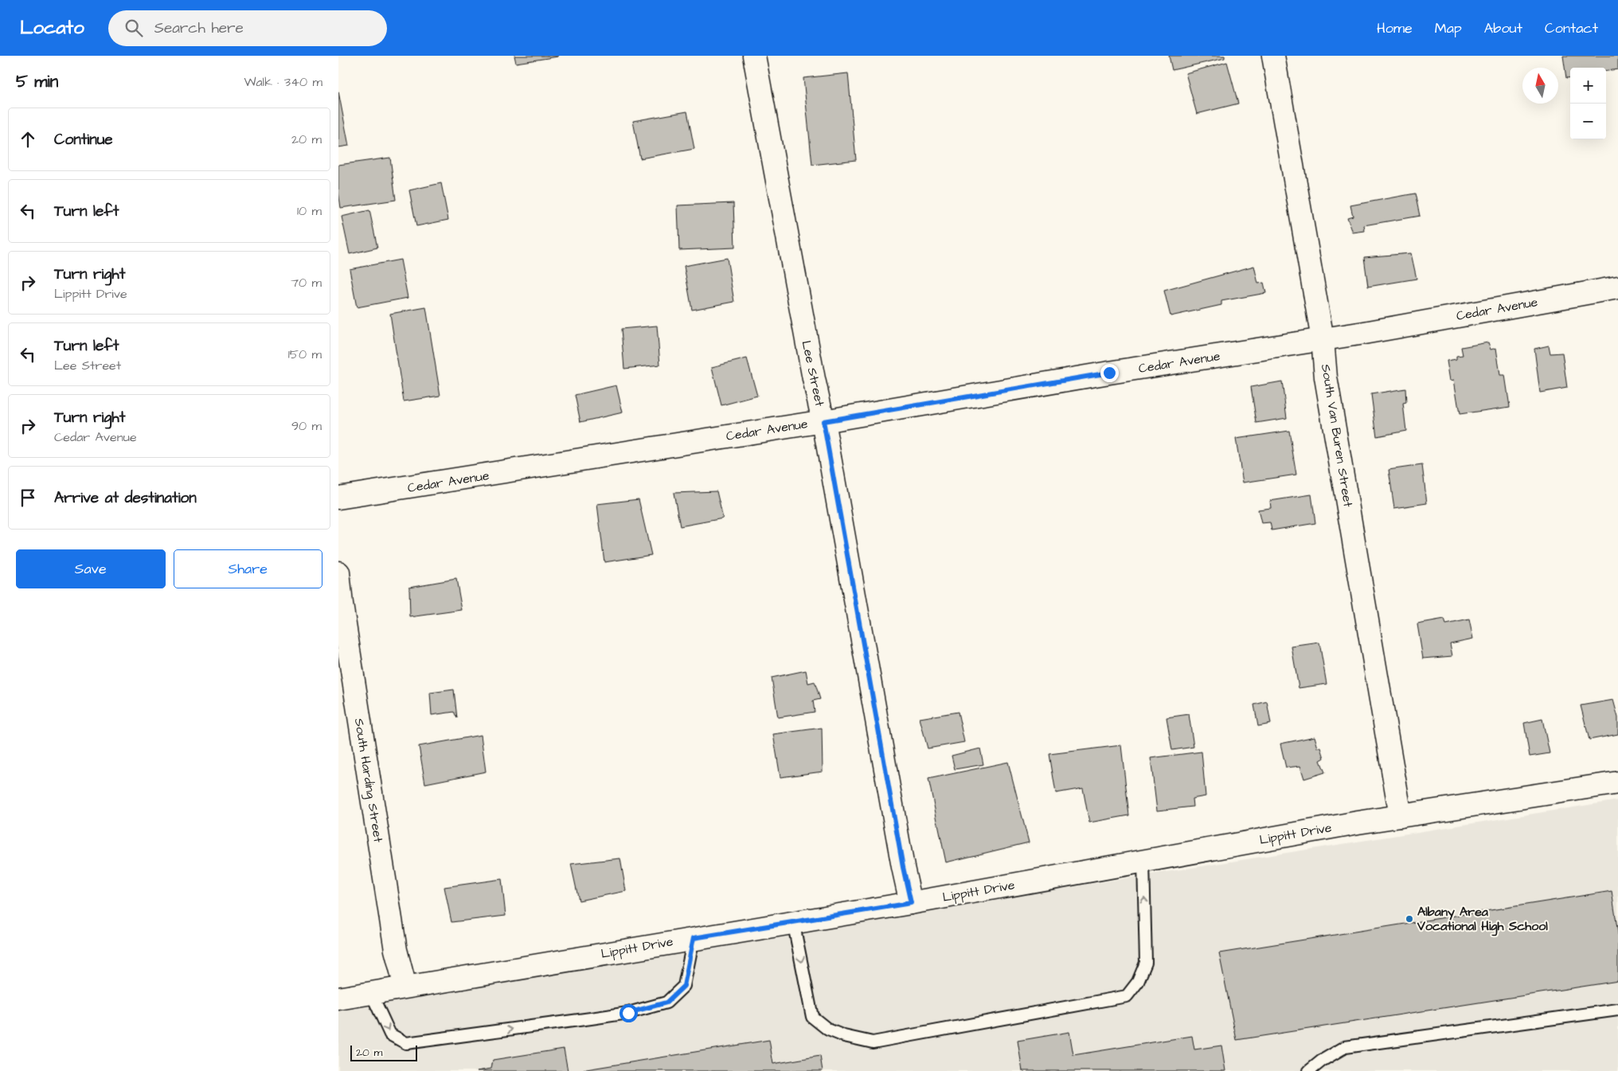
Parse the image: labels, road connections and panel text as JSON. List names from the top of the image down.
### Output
{
  "streets": {
    "street": [
      "Cedar Avenue",
      "Lee Street",
      "South Van Buren Street",
      "South Harding Street",
      "Lippitt Drive"
    ]
  },
  "crossings": [
    ["Cedar Avenue", "Lee Street"],
    ["Cedar Avenue", "South Van Buren Street"],
    ["Lee Street", "Lippitt Drive"],
    ["South Van Buren Street", "Lippitt Drive"],
    ["South Harding Street", "Lippitt Drive"]
  ],
  "places": ["Albany Area Vocational High School"],
  "scale_bar": "20 m",
  "north": "top",
  "page": {
    "header": "Locato",
    "search": "Search here",
    "nav": [
      "Home",
      "Map",
      "About",
      "Contact"
    ],
    "heading": ["5 min", "Walk · 340 m"],
    "map_buttons": ["+", "−"],
    "list": [
      ["Continue", "20 m"],
      ["Turn left", "10 m"],
      ["Turn right", "Lippitt Drive", "70 m"],
      ["Turn left", "Lee Street", "150 m"],
      ["Turn right", "Cedar Avenue", "90 m"],
      "Arrive at destination"
    ],
    "buttons": ["Save", "Share"],
    "scale": "20 m"
  }
}
